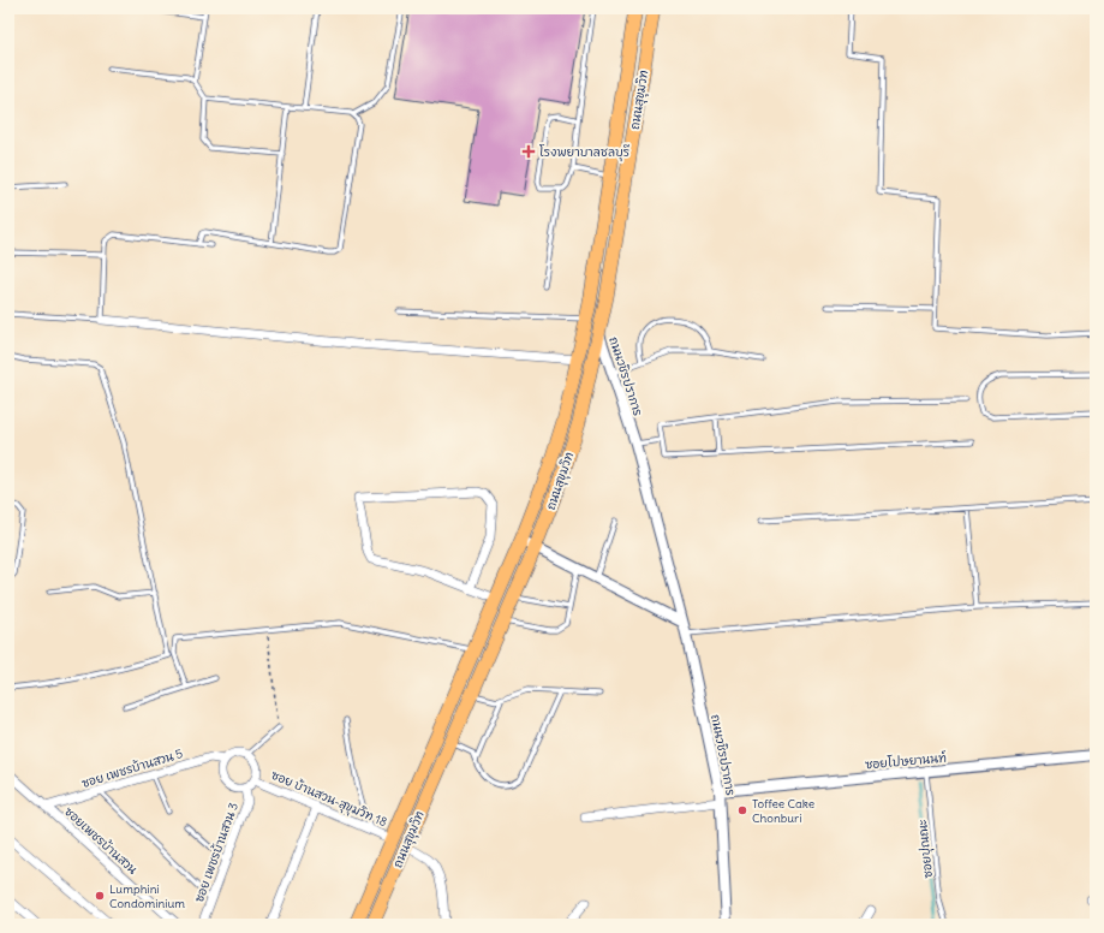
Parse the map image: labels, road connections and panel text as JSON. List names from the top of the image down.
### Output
{
  "streets": {
    "main road": ["ถนนสุขุมวิท"],
    "street": [
      "ถนนวชิรปราการ",
      "ซอยโปษยานนท์",
      "ซอย เพชรบ้านสวน 5",
      "ซอย บ้านสวน-สุขุมวิท 18",
      "ซอยเพชรบ้านสวน",
      "ซอย เพชรบ้านสวน 3"
    ],
    "lane": ["ซอยปุณณะ"]
  },
  "crossings": [
    ["ถนนสุขุมวิท", "ถนนวชิรปราการ"],
    ["ถนนสุขุมวิท", "ซอย บ้านสวน-สุขุมวิท 18"],
    ["ถนนวชิรปราการ", "ซอยโปษยานนท์"],
    ["ซอยโปษยานนท์", "ซอยปุณณะ"],
    ["ซอย เพชรบ้านสวน 5", "ซอย บ้านสวน-สุขุมวิท 18"],
    ["ซอย เพชรบ้านสวน 5", "ซอยเพชรบ้านสวน"],
    ["ซอย เพชรบ้านสวน 5", "ซอย เพชรบ้านสวน 3"],
    ["ซอย บ้านสวน-สุขุมวิท 18", "ซอย เพชรบ้านสวน 3"]
  ],
  "places": {
    "health": ["โรงพยาบาลชลบุรี"],
    "other": ["Toffee Cake Chonburi", "Lumphini Condominium"]
  }
}
